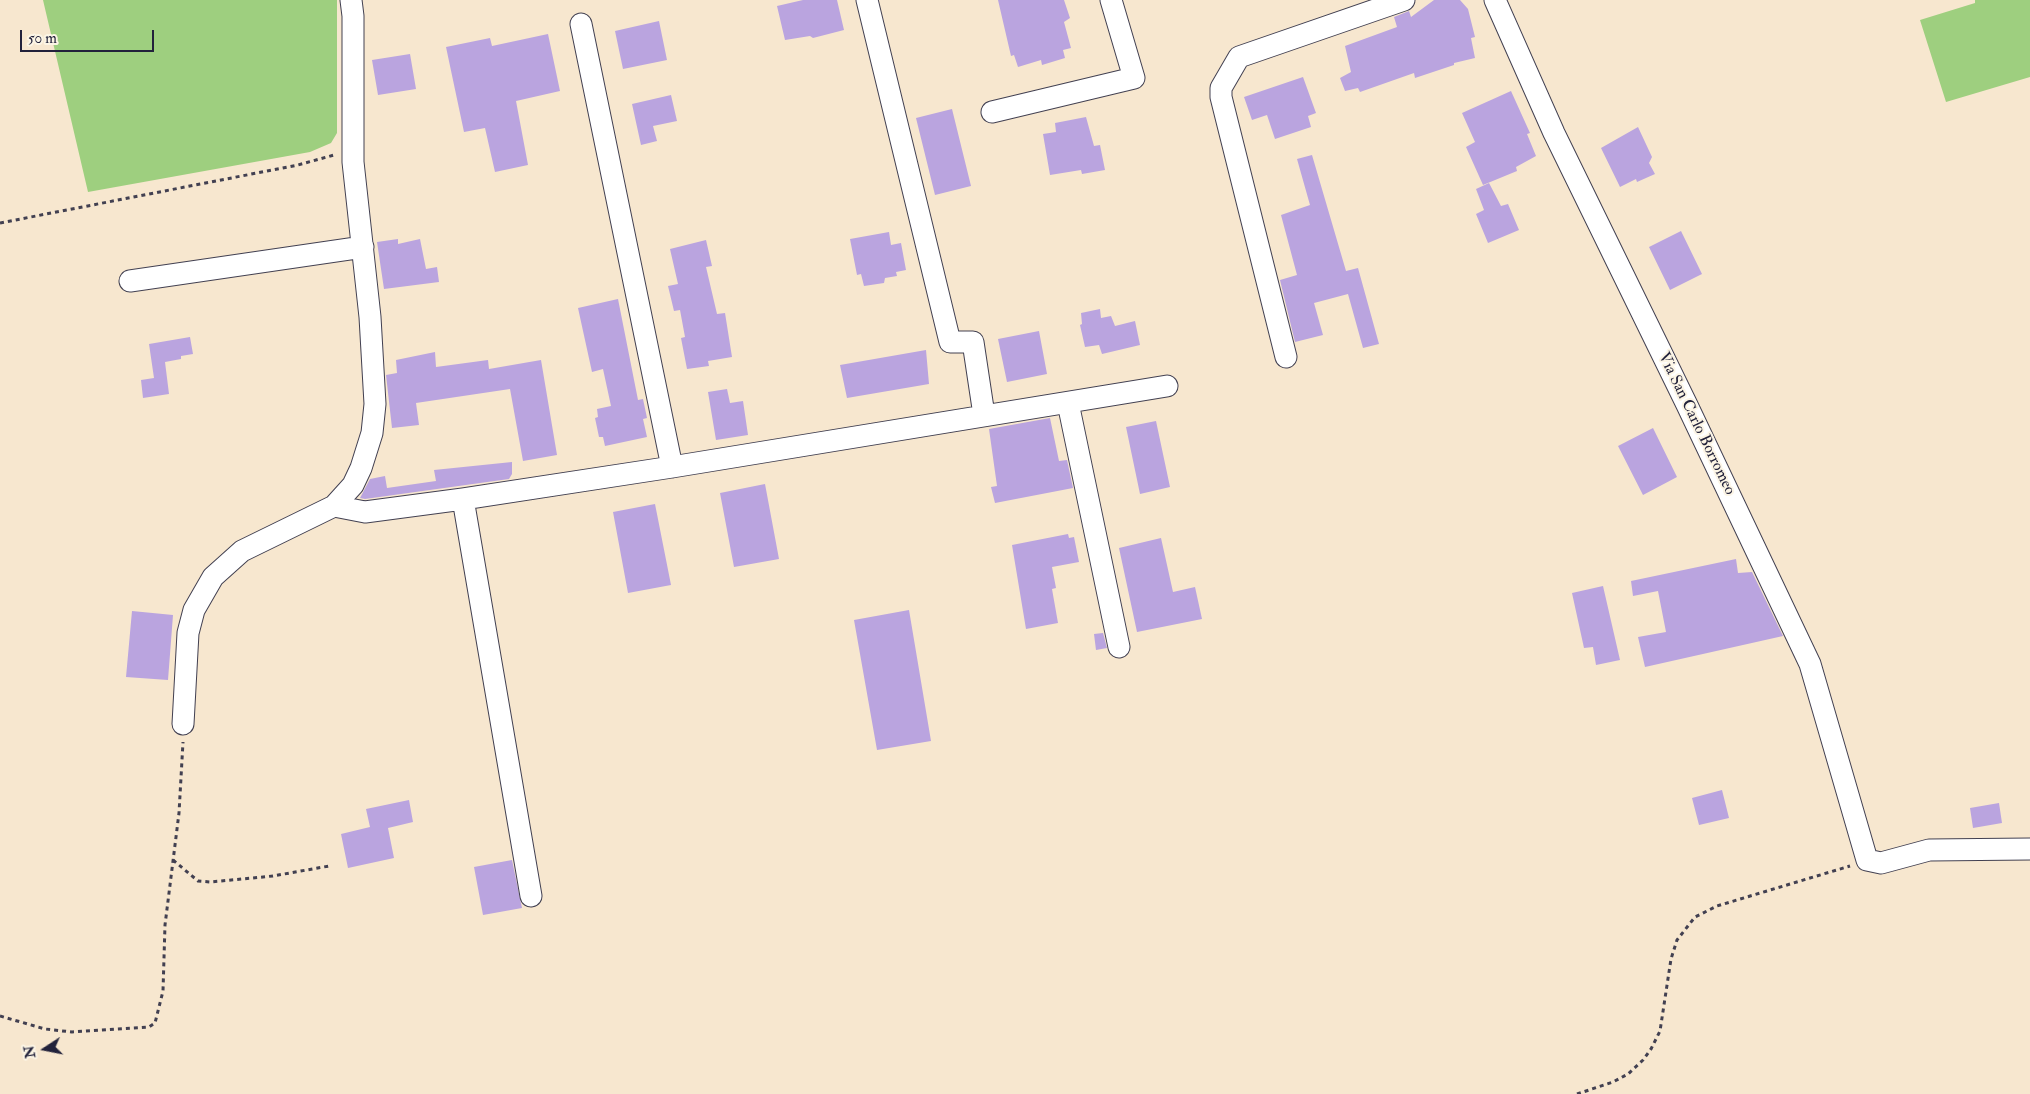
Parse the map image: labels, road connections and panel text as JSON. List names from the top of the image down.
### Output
{
  "streets": {
    "street": ["Via San Carlo Borromeo"]
  },
  "scale_bar": "50 m",
  "north": "left"
}
